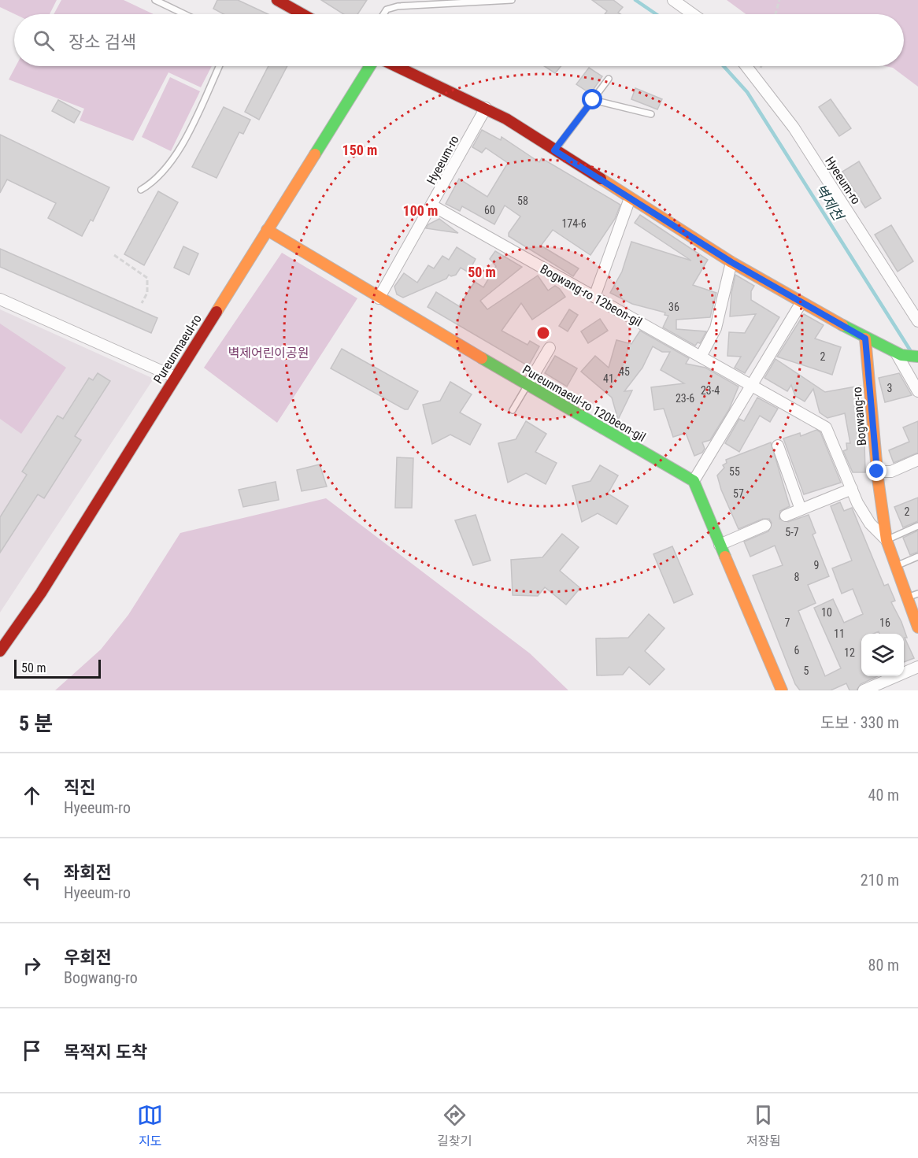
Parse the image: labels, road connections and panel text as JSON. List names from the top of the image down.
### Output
{
  "streets": {
    "main road": ["Pureunmaeul-ro", "Pureunmaeul-ro 120beon-gil", "Bogwang-ro"],
    "street": ["Hyeeum-ro", "Bogwang-ro 12beon-gil"]
  },
  "crossings": [
    ["Hyeeum-ro", "Bogwang-ro 12beon-gil"],
    ["Hyeeum-ro", "Pureunmaeul-ro 120beon-gil"],
    ["Bogwang-ro 12beon-gil", "Bogwang-ro"],
    ["Pureunmaeul-ro", "Pureunmaeul-ro 120beon-gil"]
  ],
  "water": ["벽제천"],
  "parks": ["벽제어린이공원"],
  "house_numbers": [
    "58",
    "60",
    "174-6",
    "36",
    "2",
    "45",
    "41",
    "3",
    "23-4",
    "23-6",
    "55",
    "57",
    "2",
    "5-7",
    "9",
    "8",
    "10",
    "7",
    "16",
    "11",
    "6",
    "12",
    "5"
  ],
  "scale_bar": "50 m",
  "page": {
    "search": "장소 검색",
    "scale": "50 m",
    "heading": ["5 분", "도보 · 330 m"],
    "list": [
      ["직진", "Hyeeum-ro", "40 m"],
      ["좌회전", "Hyeeum-ro", "210 m"],
      ["우회전", "Bogwang-ro", "80 m"],
      "목적지 도착"
    ],
    "nav": ["지도", "길찾기", "저장됨"]
  },
  "rings": ["150 m", "100 m", "50 m"]
}
